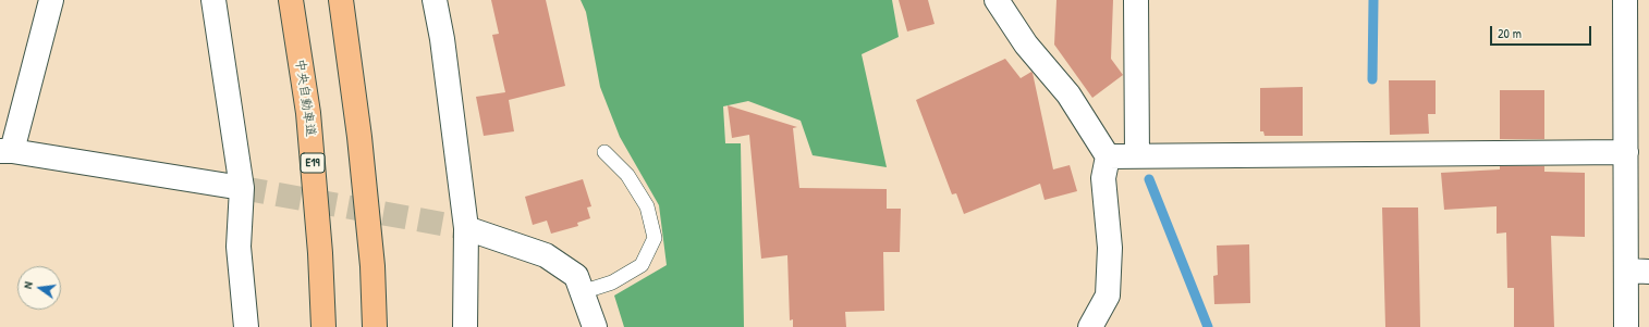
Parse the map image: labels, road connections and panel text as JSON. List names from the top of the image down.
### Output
{
  "streets": {
    "highway": ["中央自動車道", "E19"]
  },
  "scale_bar": "20 m",
  "north": "left"
}
